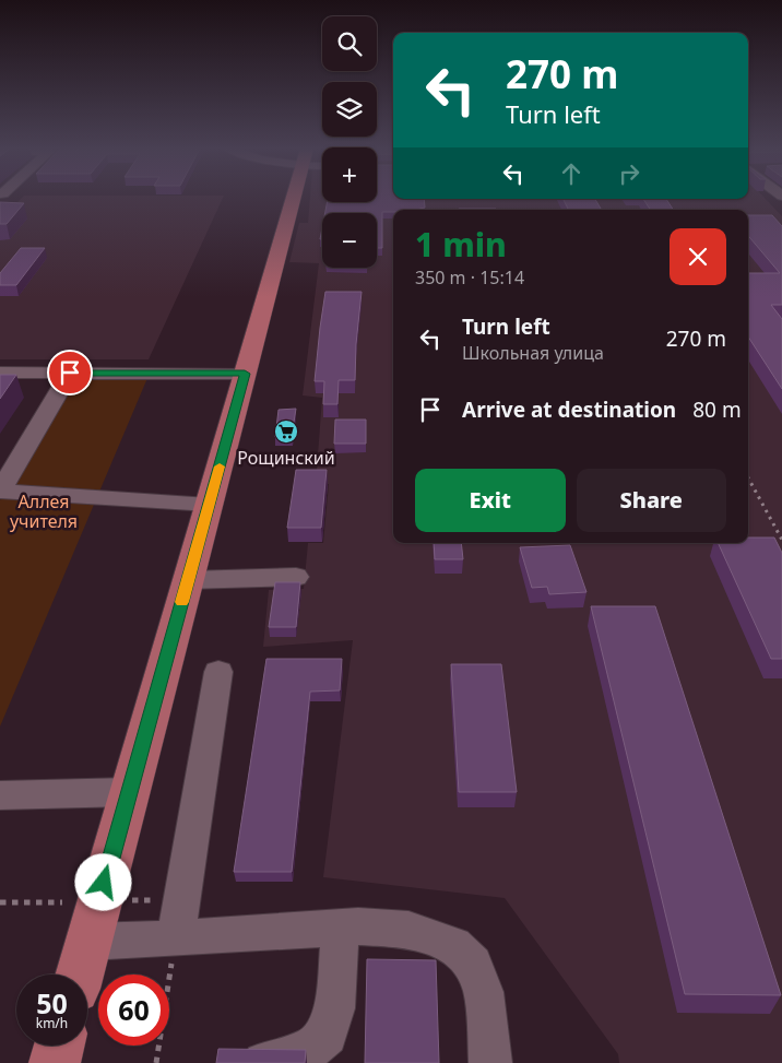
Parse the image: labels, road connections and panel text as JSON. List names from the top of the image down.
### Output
{
  "parks": ["Аллея учителя"],
  "places": {
    "supermarket": ["Рощинский"]
  },
  "page": {
    "map_buttons": ["+", "−"],
    "turn": ["270 m", "Turn left"],
    "heading": ["1 min", "350 m · 15:14"],
    "list": [
      {
        "name": "Turn left",
        "note": "Школьная улица",
        "value": "270 m"
      },
      {
        "name": "Arrive at destination",
        "value": "80 m"
      }
    ],
    "buttons": ["Exit", "Share"],
    "speed": "50 km/h",
    "limit": "60"
  }
}
